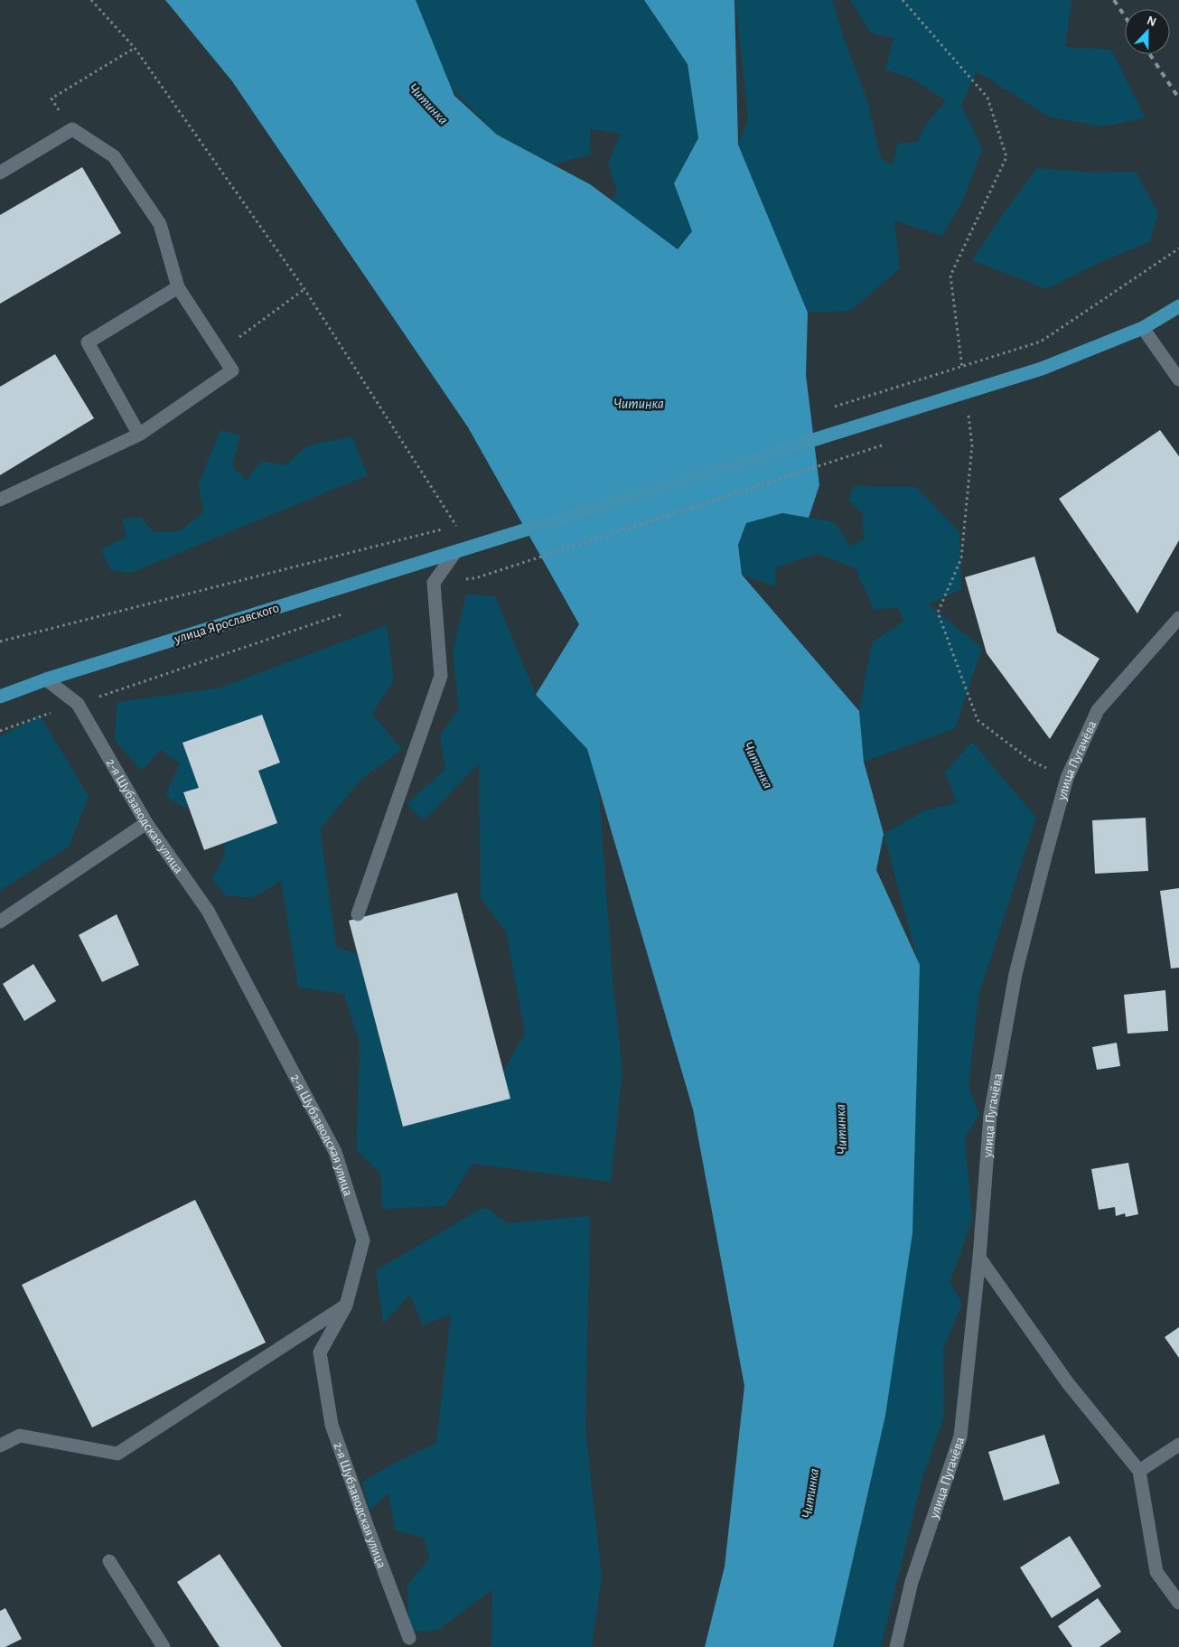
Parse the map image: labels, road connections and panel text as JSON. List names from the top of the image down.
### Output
{
  "streets": {
    "main road": ["улица Ярославского"],
    "street": ["улица Пугачёва", "2-я Шубзаводская улица"]
  },
  "crossings": [
    ["улица Ярославского", "2-я Шубзаводская улица"]
  ],
  "water": ["Читинка"],
  "north": "top"
}
